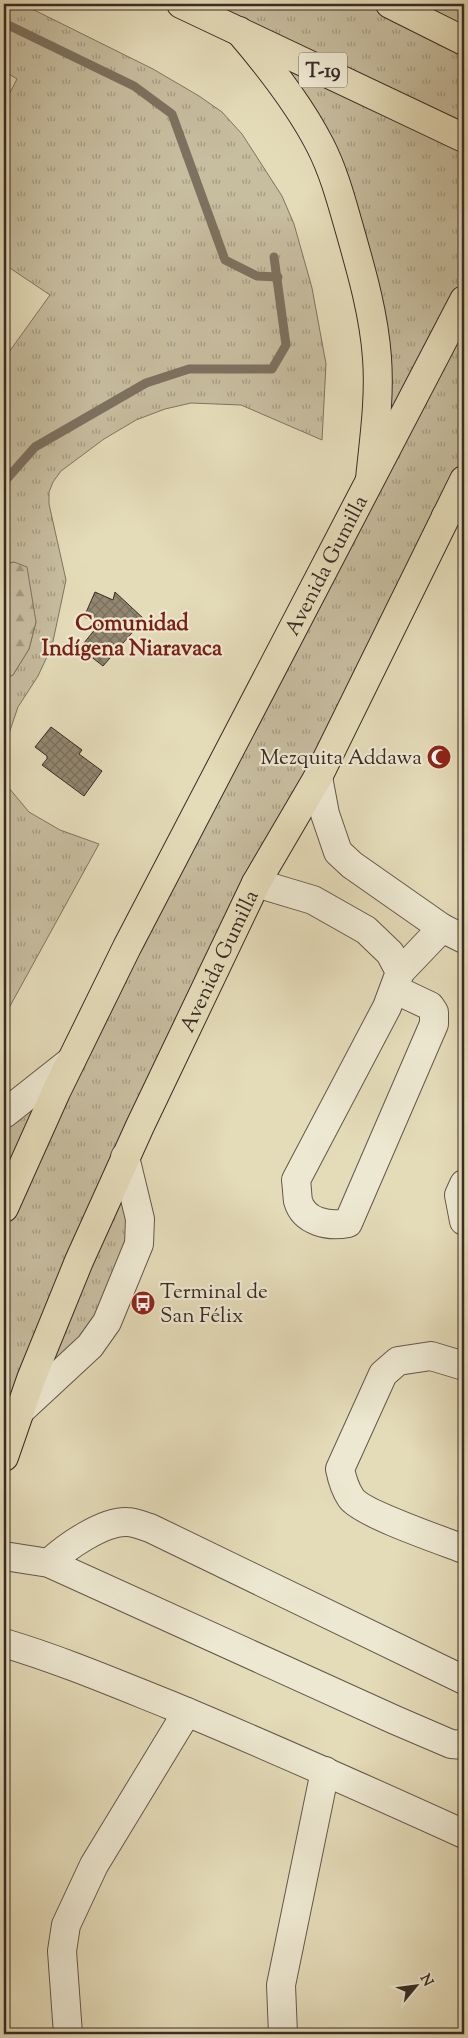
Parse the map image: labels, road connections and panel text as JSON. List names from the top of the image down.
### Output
{
  "streets": {
    "main road": ["T-19", "Avenida Gumilla"]
  },
  "districts": ["Comunidad Indígena Niaravaca"],
  "places": {
    "mosque": ["Mezquita Addawa"],
    "bus stop": ["Terminal de San Félix"]
  },
  "north": "top right"
}
